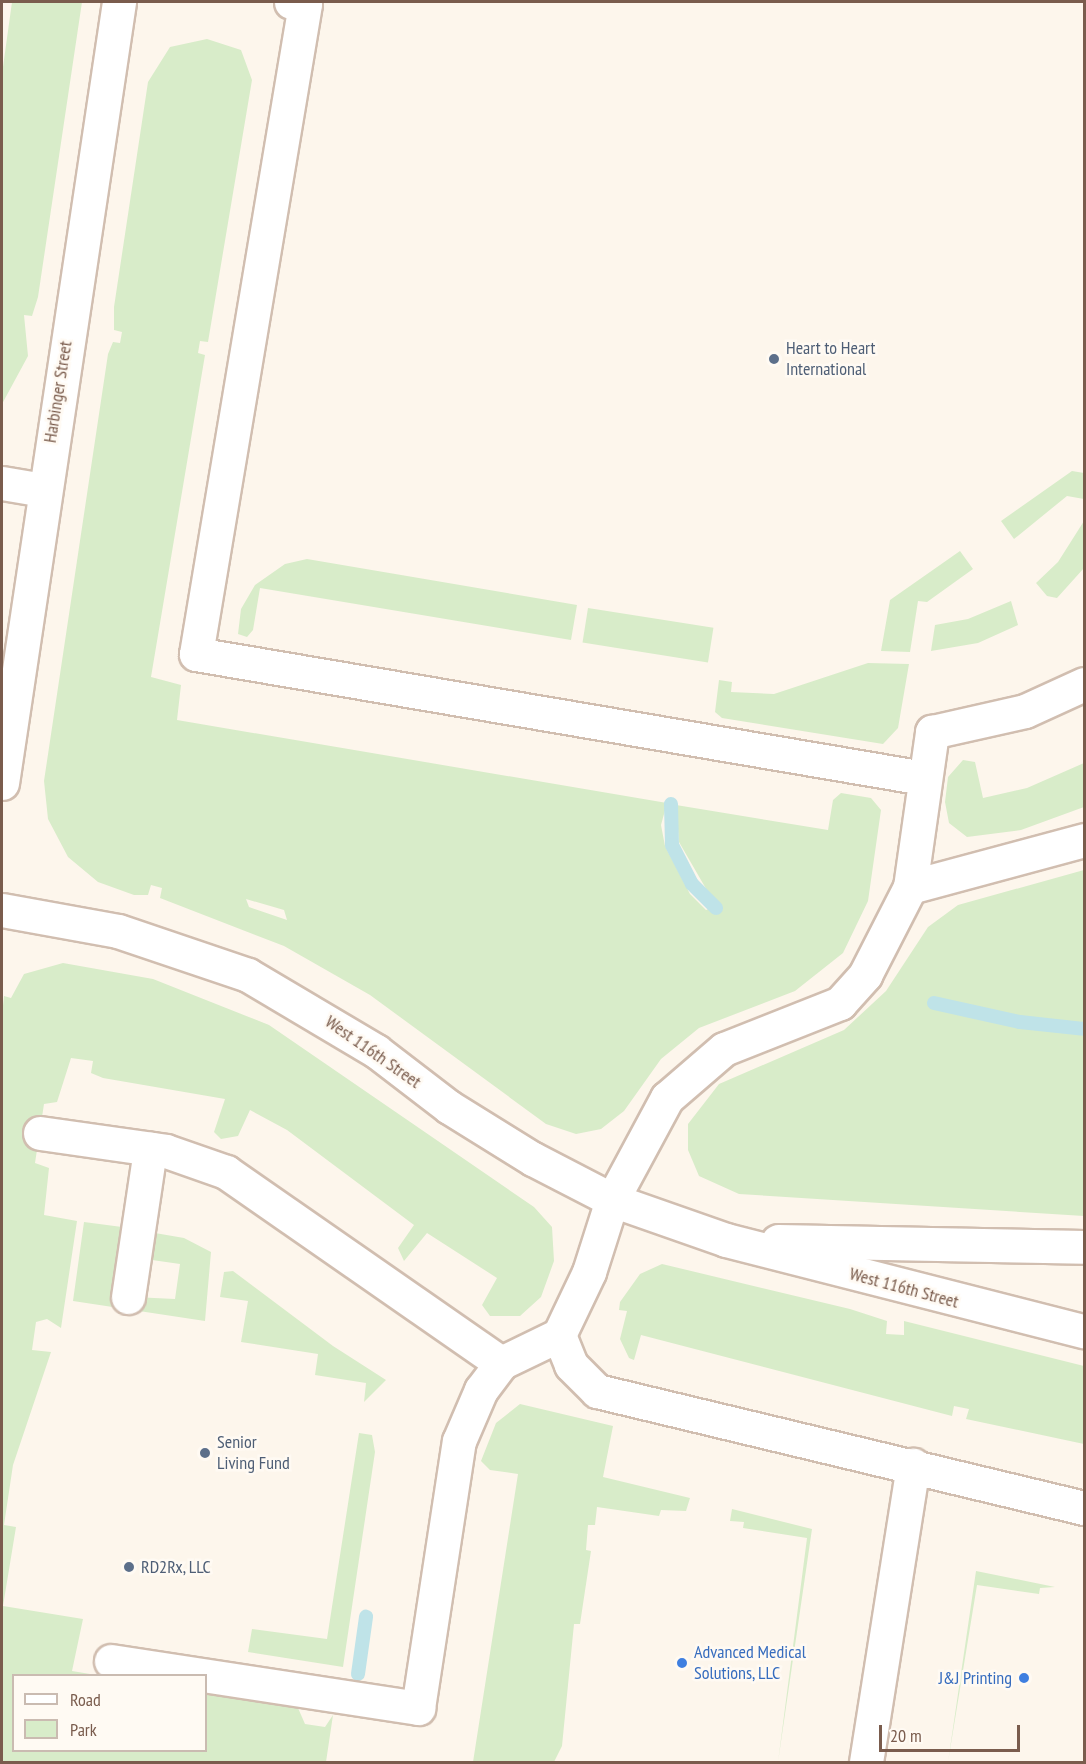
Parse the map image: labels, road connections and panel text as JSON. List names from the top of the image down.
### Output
{
  "streets": {
    "street": ["Harbinger Street", "West 116th Street"]
  },
  "places": [
    "Heart to Heart International",
    "Senior Living Fund",
    "RD2Rx, LLC",
    "Advanced Medical Solutions, LLC",
    "J&J Printing"
  ],
  "legend": ["Road", "Park"],
  "scale_bar": "20 m"
}
